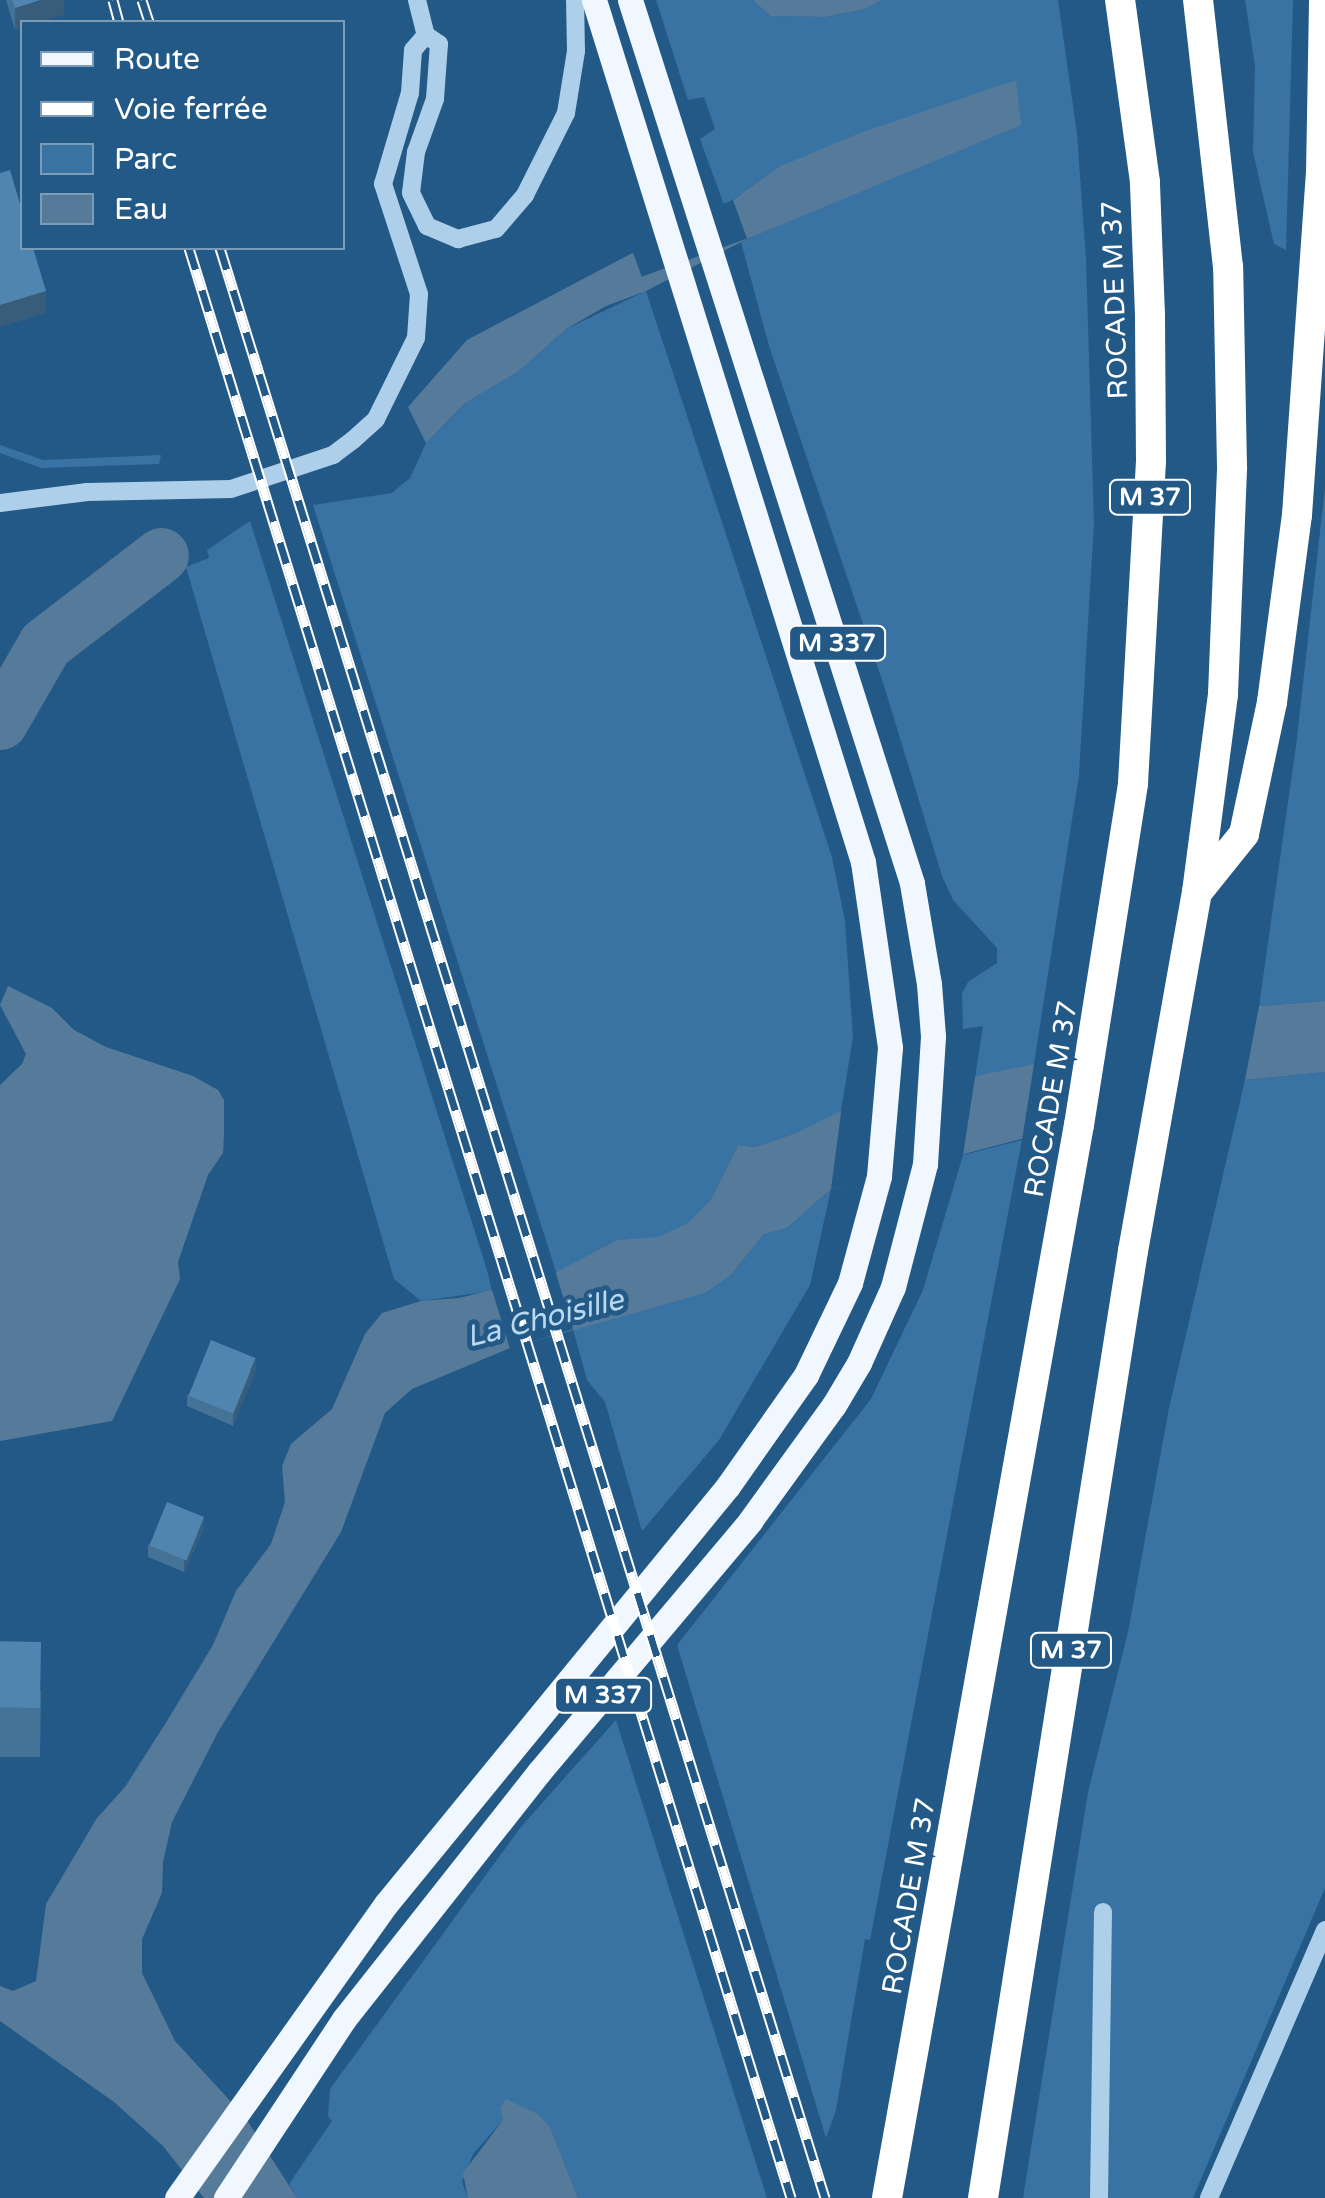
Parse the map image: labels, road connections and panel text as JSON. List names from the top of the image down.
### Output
{
  "streets": {
    "highway": ["ROCADE M 37", "M 37"],
    "main road": ["M 337"]
  },
  "water": ["La Choisille"],
  "legend": [
    "Route",
    "Voie ferrée",
    "Parc",
    "Eau"
  ]
}
